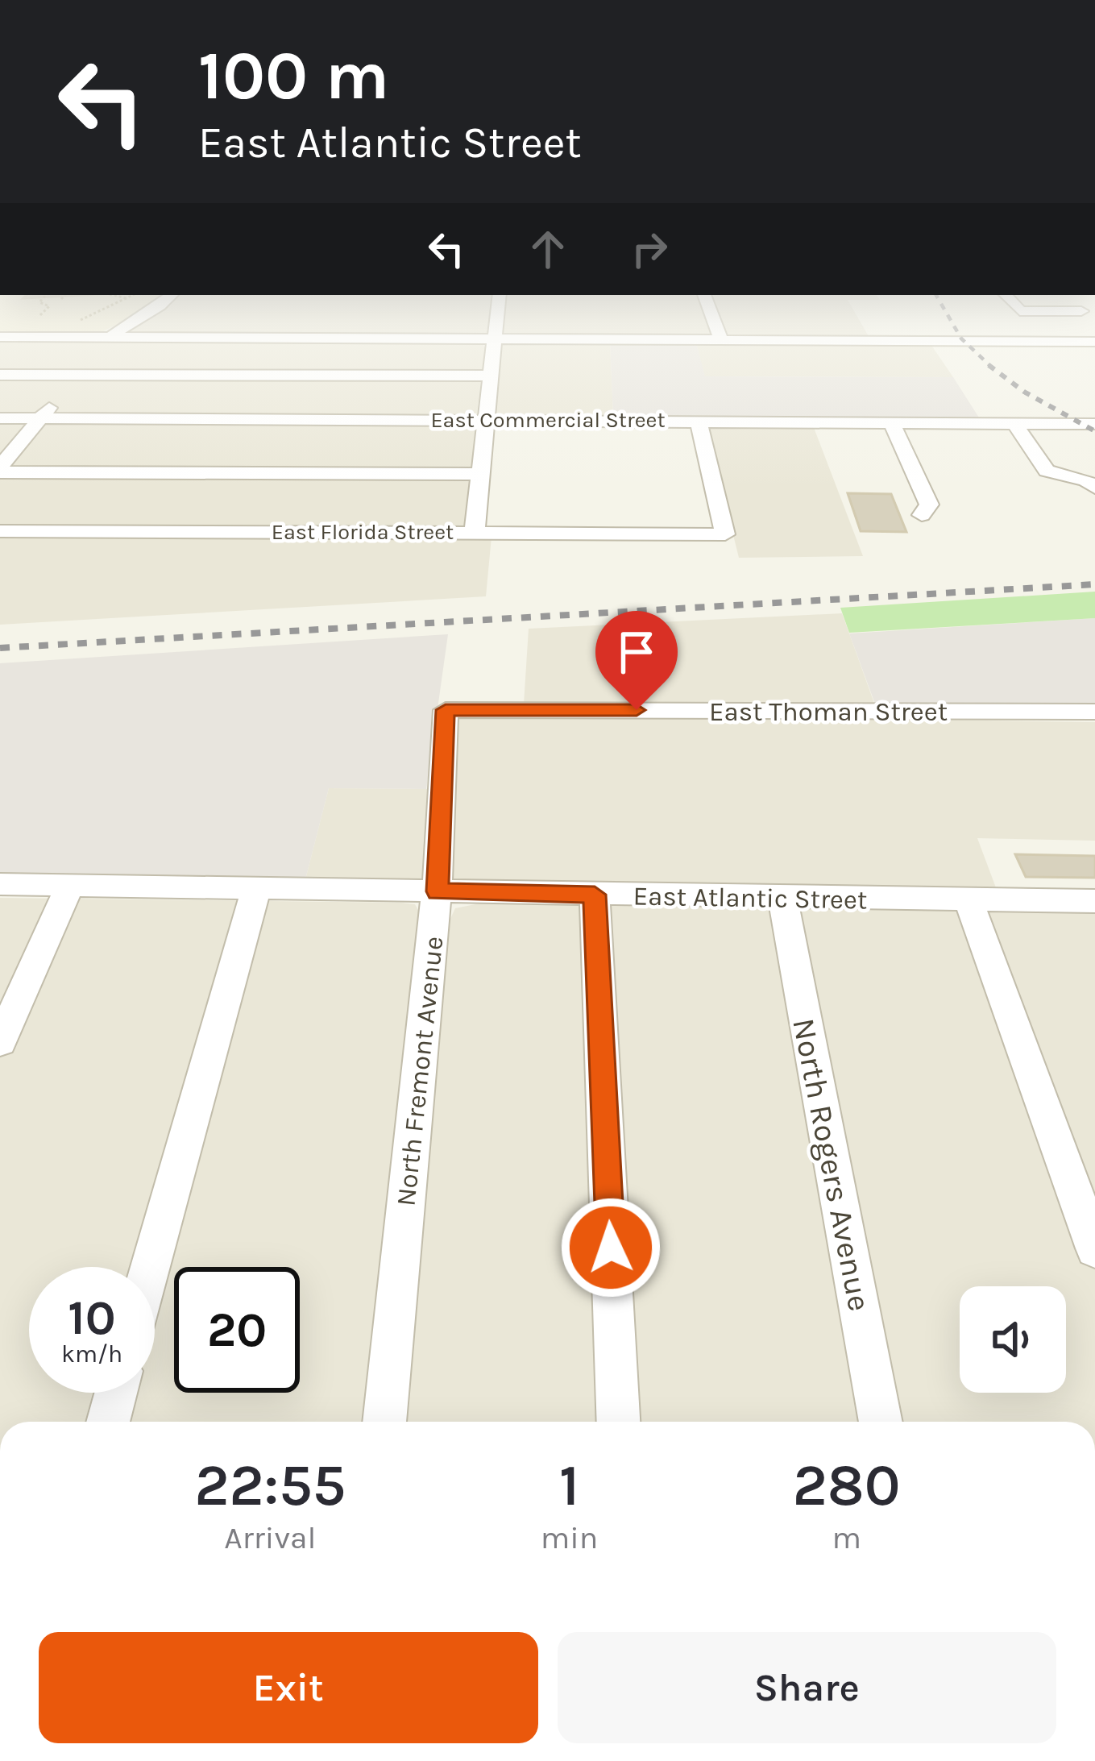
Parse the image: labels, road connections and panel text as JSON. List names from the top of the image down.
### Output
{
  "streets": {
    "street": [
      "East Commercial Street",
      "East Florida Street",
      "East Thoman Street",
      "East Atlantic Street",
      "North Fremont Avenue",
      "North Rogers Avenue"
    ]
  },
  "crossings": [
    ["East Commercial Street", "East Florida Street"],
    ["East Thoman Street", "North Fremont Avenue"],
    ["East Atlantic Street", "North Fremont Avenue"],
    ["East Atlantic Street", "North Rogers Avenue"]
  ],
  "page": {
    "turn": ["100 m", "East Atlantic Street"],
    "speed": "10 km/h",
    "limit": "20",
    "eta": [
      "22:55",
      "Arrival",
      "1",
      "min",
      "280",
      "m"
    ],
    "buttons": ["Exit", "Share"]
  }
}
